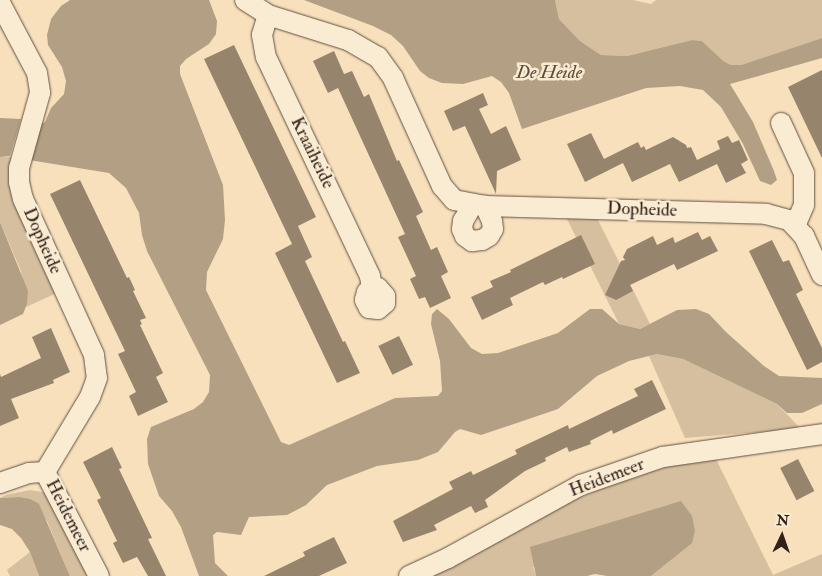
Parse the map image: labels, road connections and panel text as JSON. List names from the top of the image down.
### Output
{
  "streets": {
    "street": ["Kraaiheide", "Dopheide", "Heidemeer"]
  },
  "crossings": [
    ["Kraaiheide", "Dopheide"],
    ["Dopheide", "Heidemeer"]
  ],
  "water": ["De Heide"],
  "north": "top"
}
